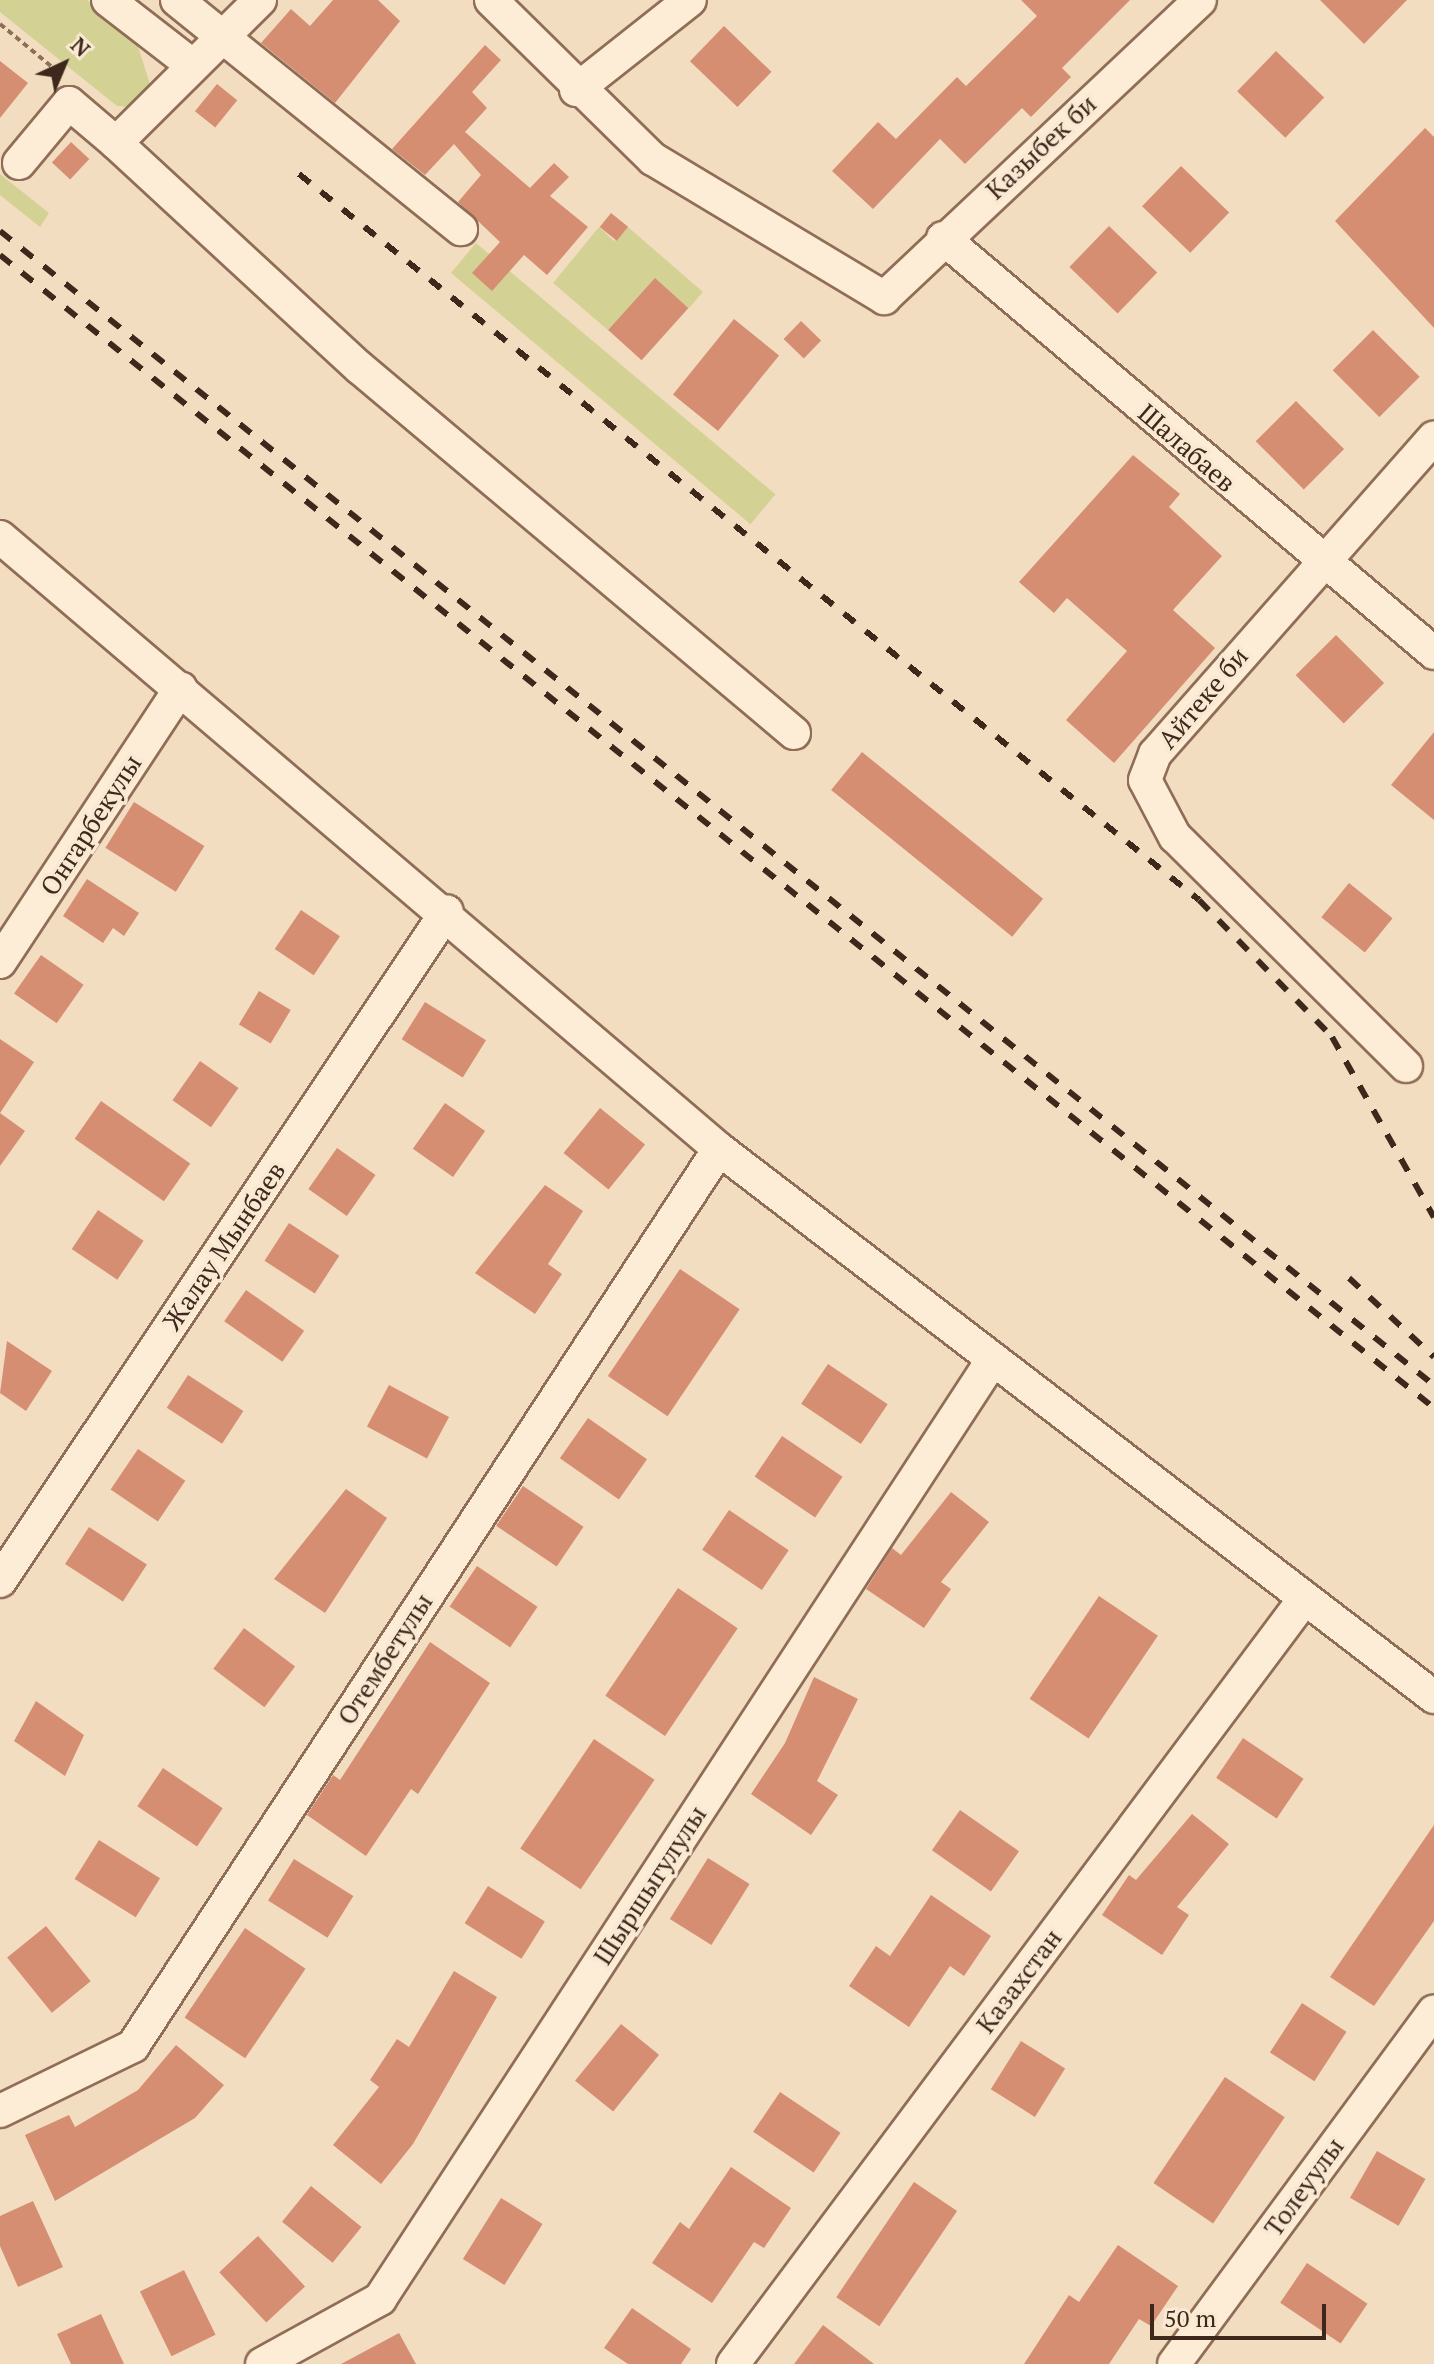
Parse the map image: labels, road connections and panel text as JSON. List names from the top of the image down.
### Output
{
  "streets": {
    "street": [
      "Казыбек би",
      "Шалабаев",
      "Айтеке би",
      "Онгарбекулы",
      "Жалау Мынбаев",
      "Отембетулы",
      "Шыршыгулулы",
      "Казахстан",
      "Толеуулы"
    ]
  },
  "crossings": [
    ["Казыбек би", "Шалабаев"],
    ["Шалабаев", "Айтеке би"]
  ],
  "scale_bar": "50 m",
  "north": "top right"
}
